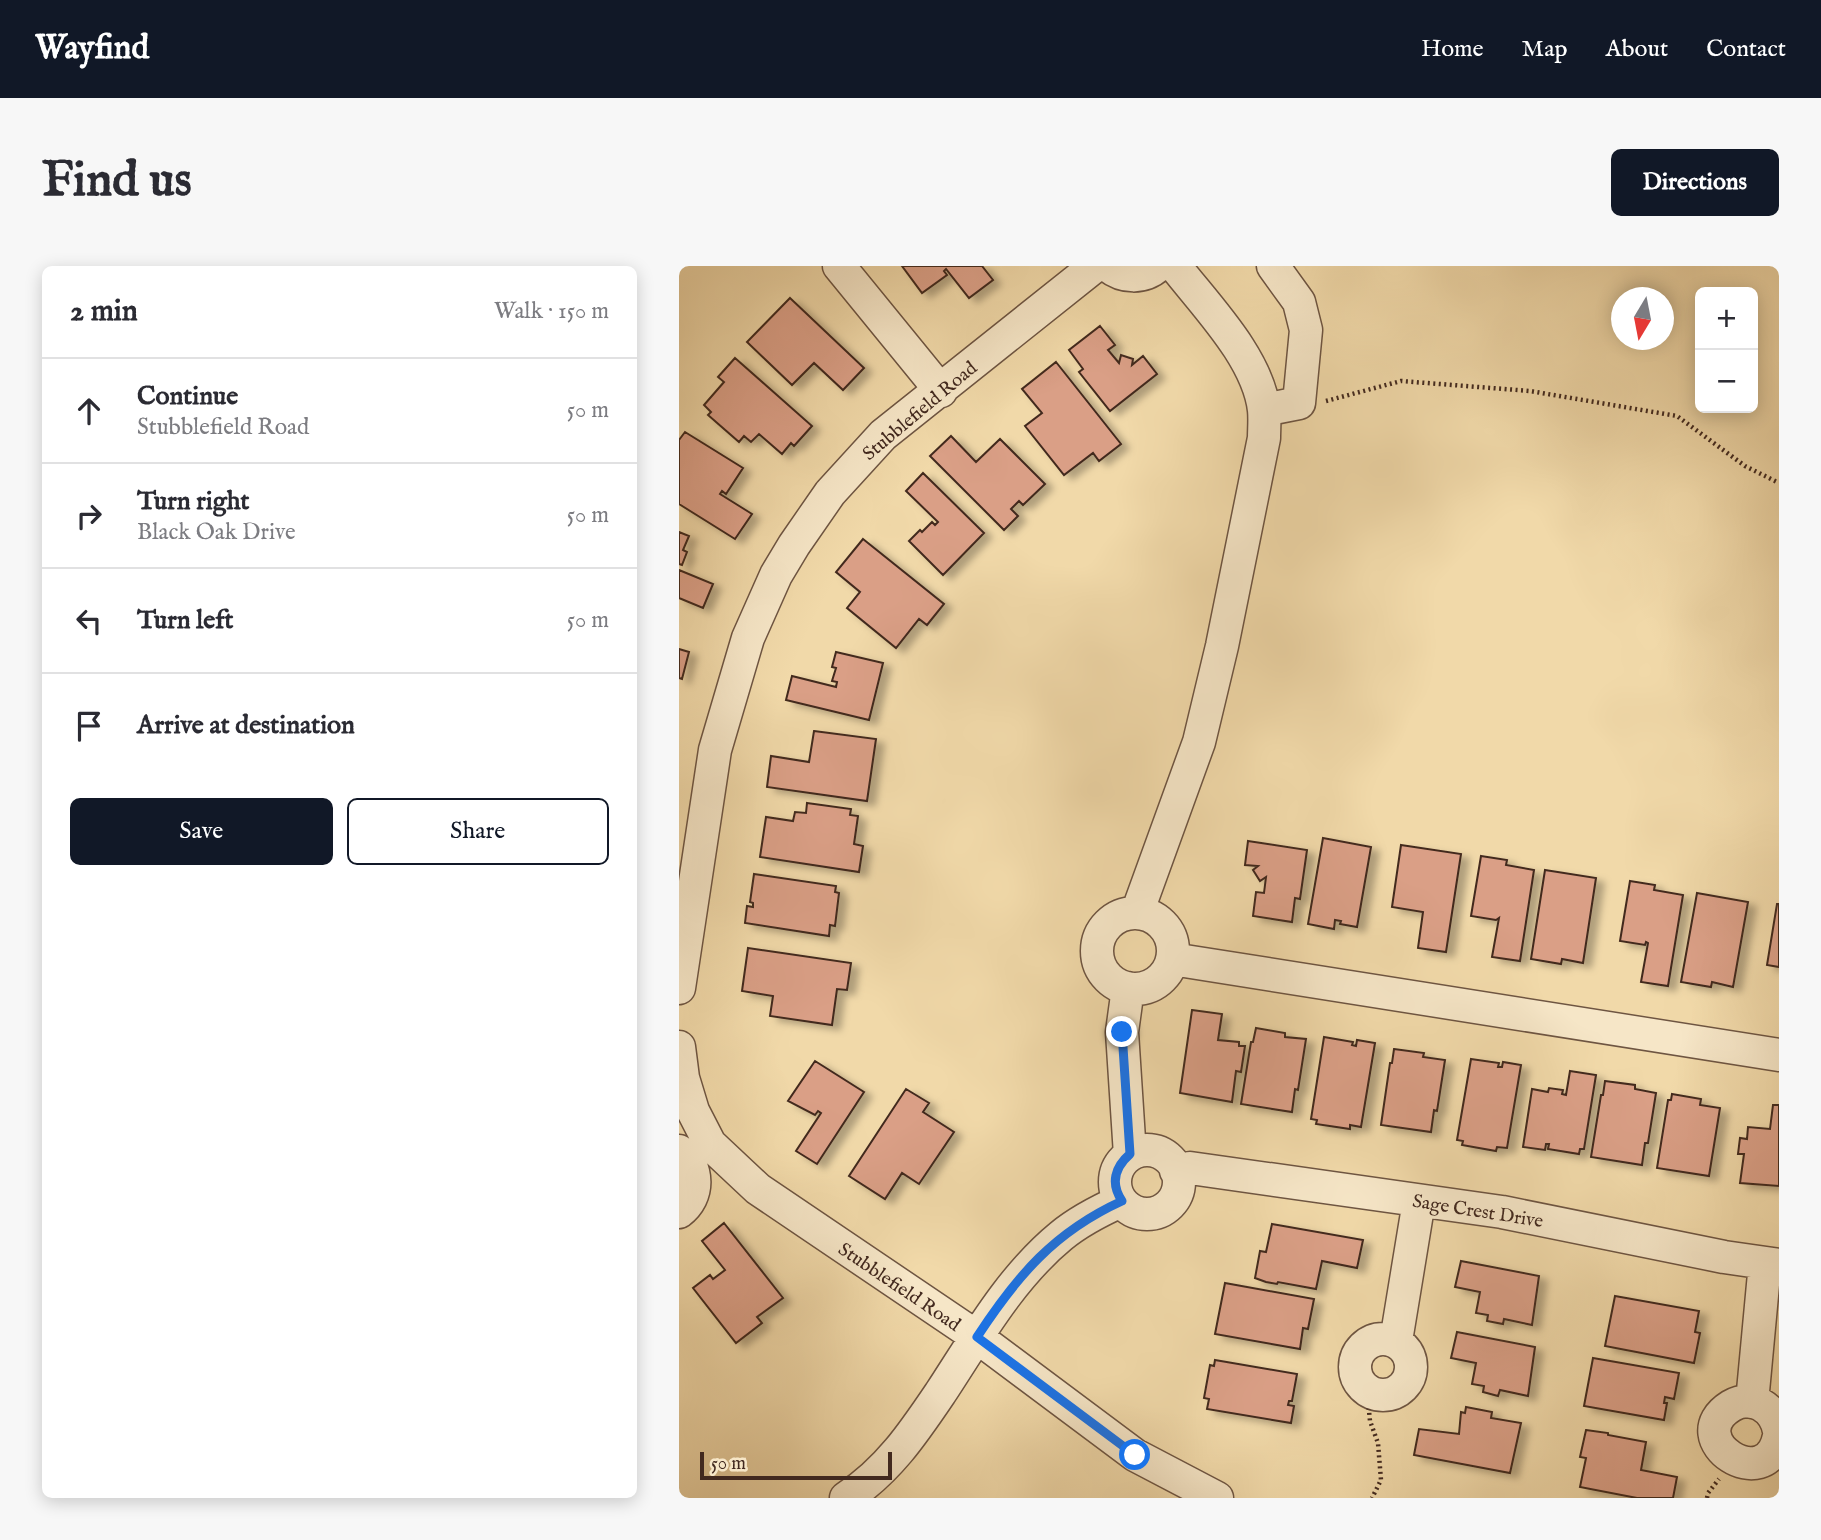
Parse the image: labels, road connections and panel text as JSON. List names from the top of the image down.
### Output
{
  "streets": {
    "street": ["Stubblefield Road", "Sage Crest Drive"]
  },
  "scale_bar": "50 m",
  "north": "bottom",
  "page": {
    "header": "Wayfind",
    "nav": [
      "Home",
      "Map",
      "About",
      "Contact"
    ],
    "buttons": [
      "Directions",
      ["Save", "Share"]
    ],
    "title": "Find us",
    "heading": ["2 min", "Walk · 150 m"],
    "map_buttons": ["+", "−"],
    "list": [
      ["Continue", "Stubblefield Road", "50 m"],
      ["Turn right", "Black Oak Drive", "50 m"],
      ["Turn left", "50 m"],
      "Arrive at destination"
    ],
    "scale": "50 m"
  }
}
